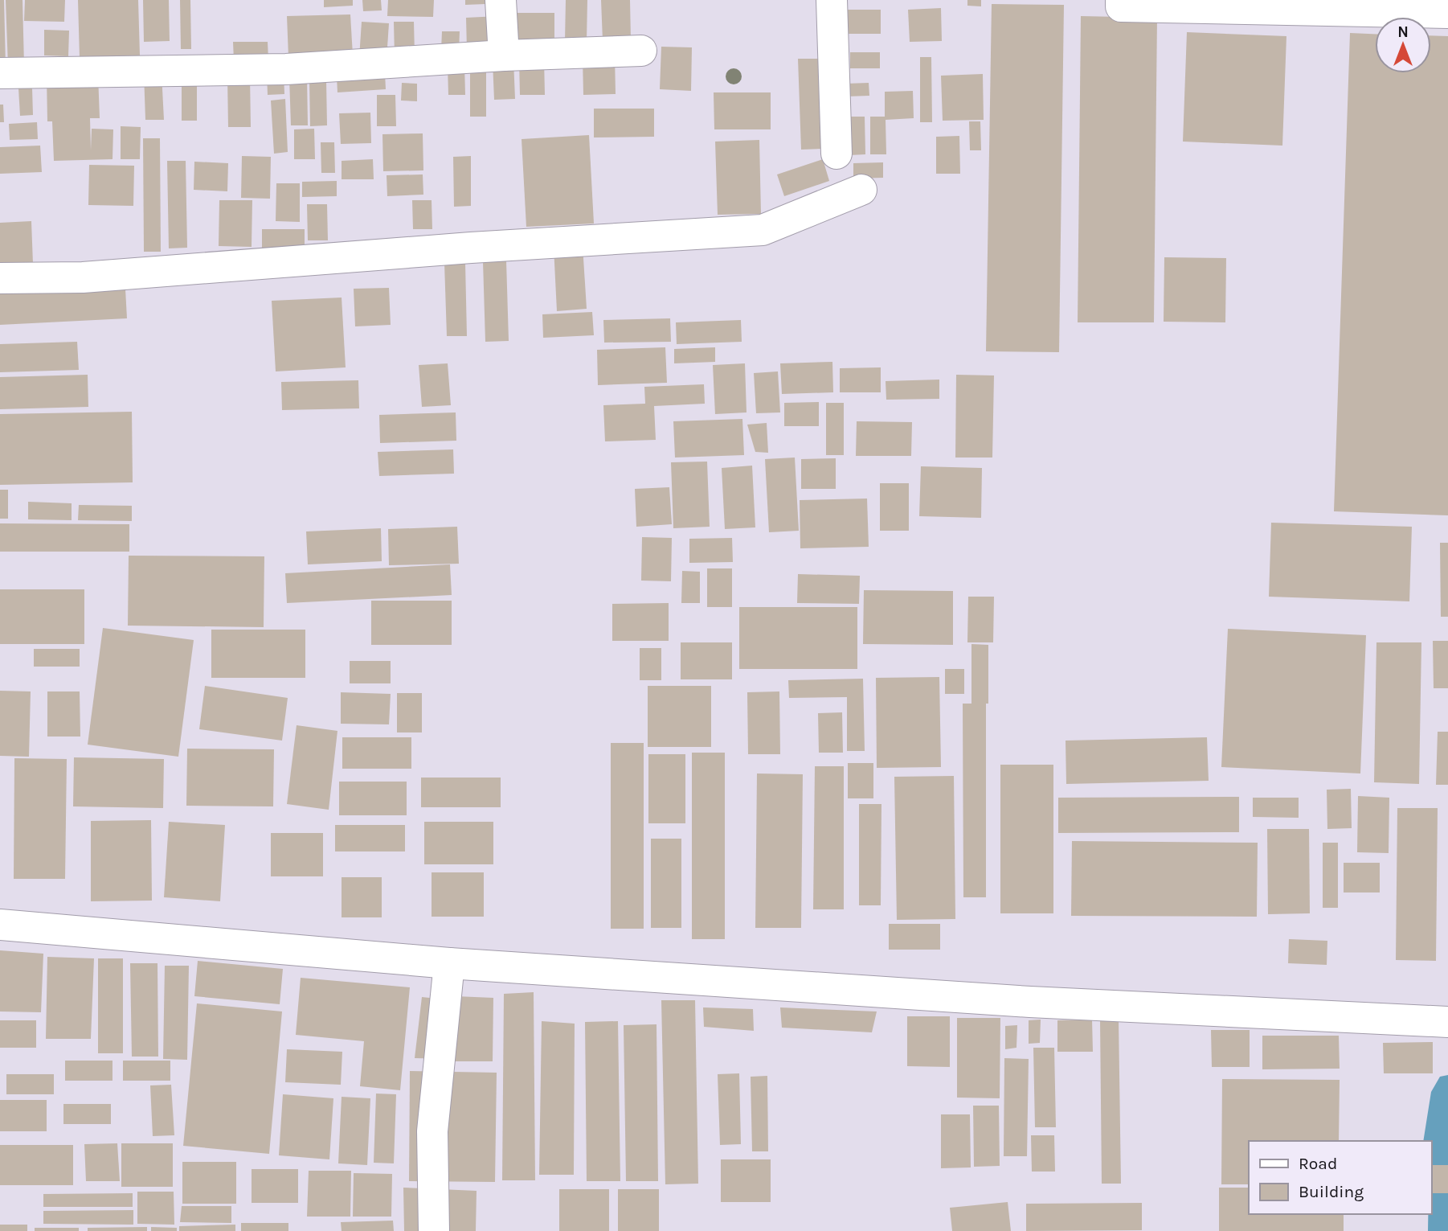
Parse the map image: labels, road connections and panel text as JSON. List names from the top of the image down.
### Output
{
  "legend": ["Road", "Building"],
  "north": "top"
}
